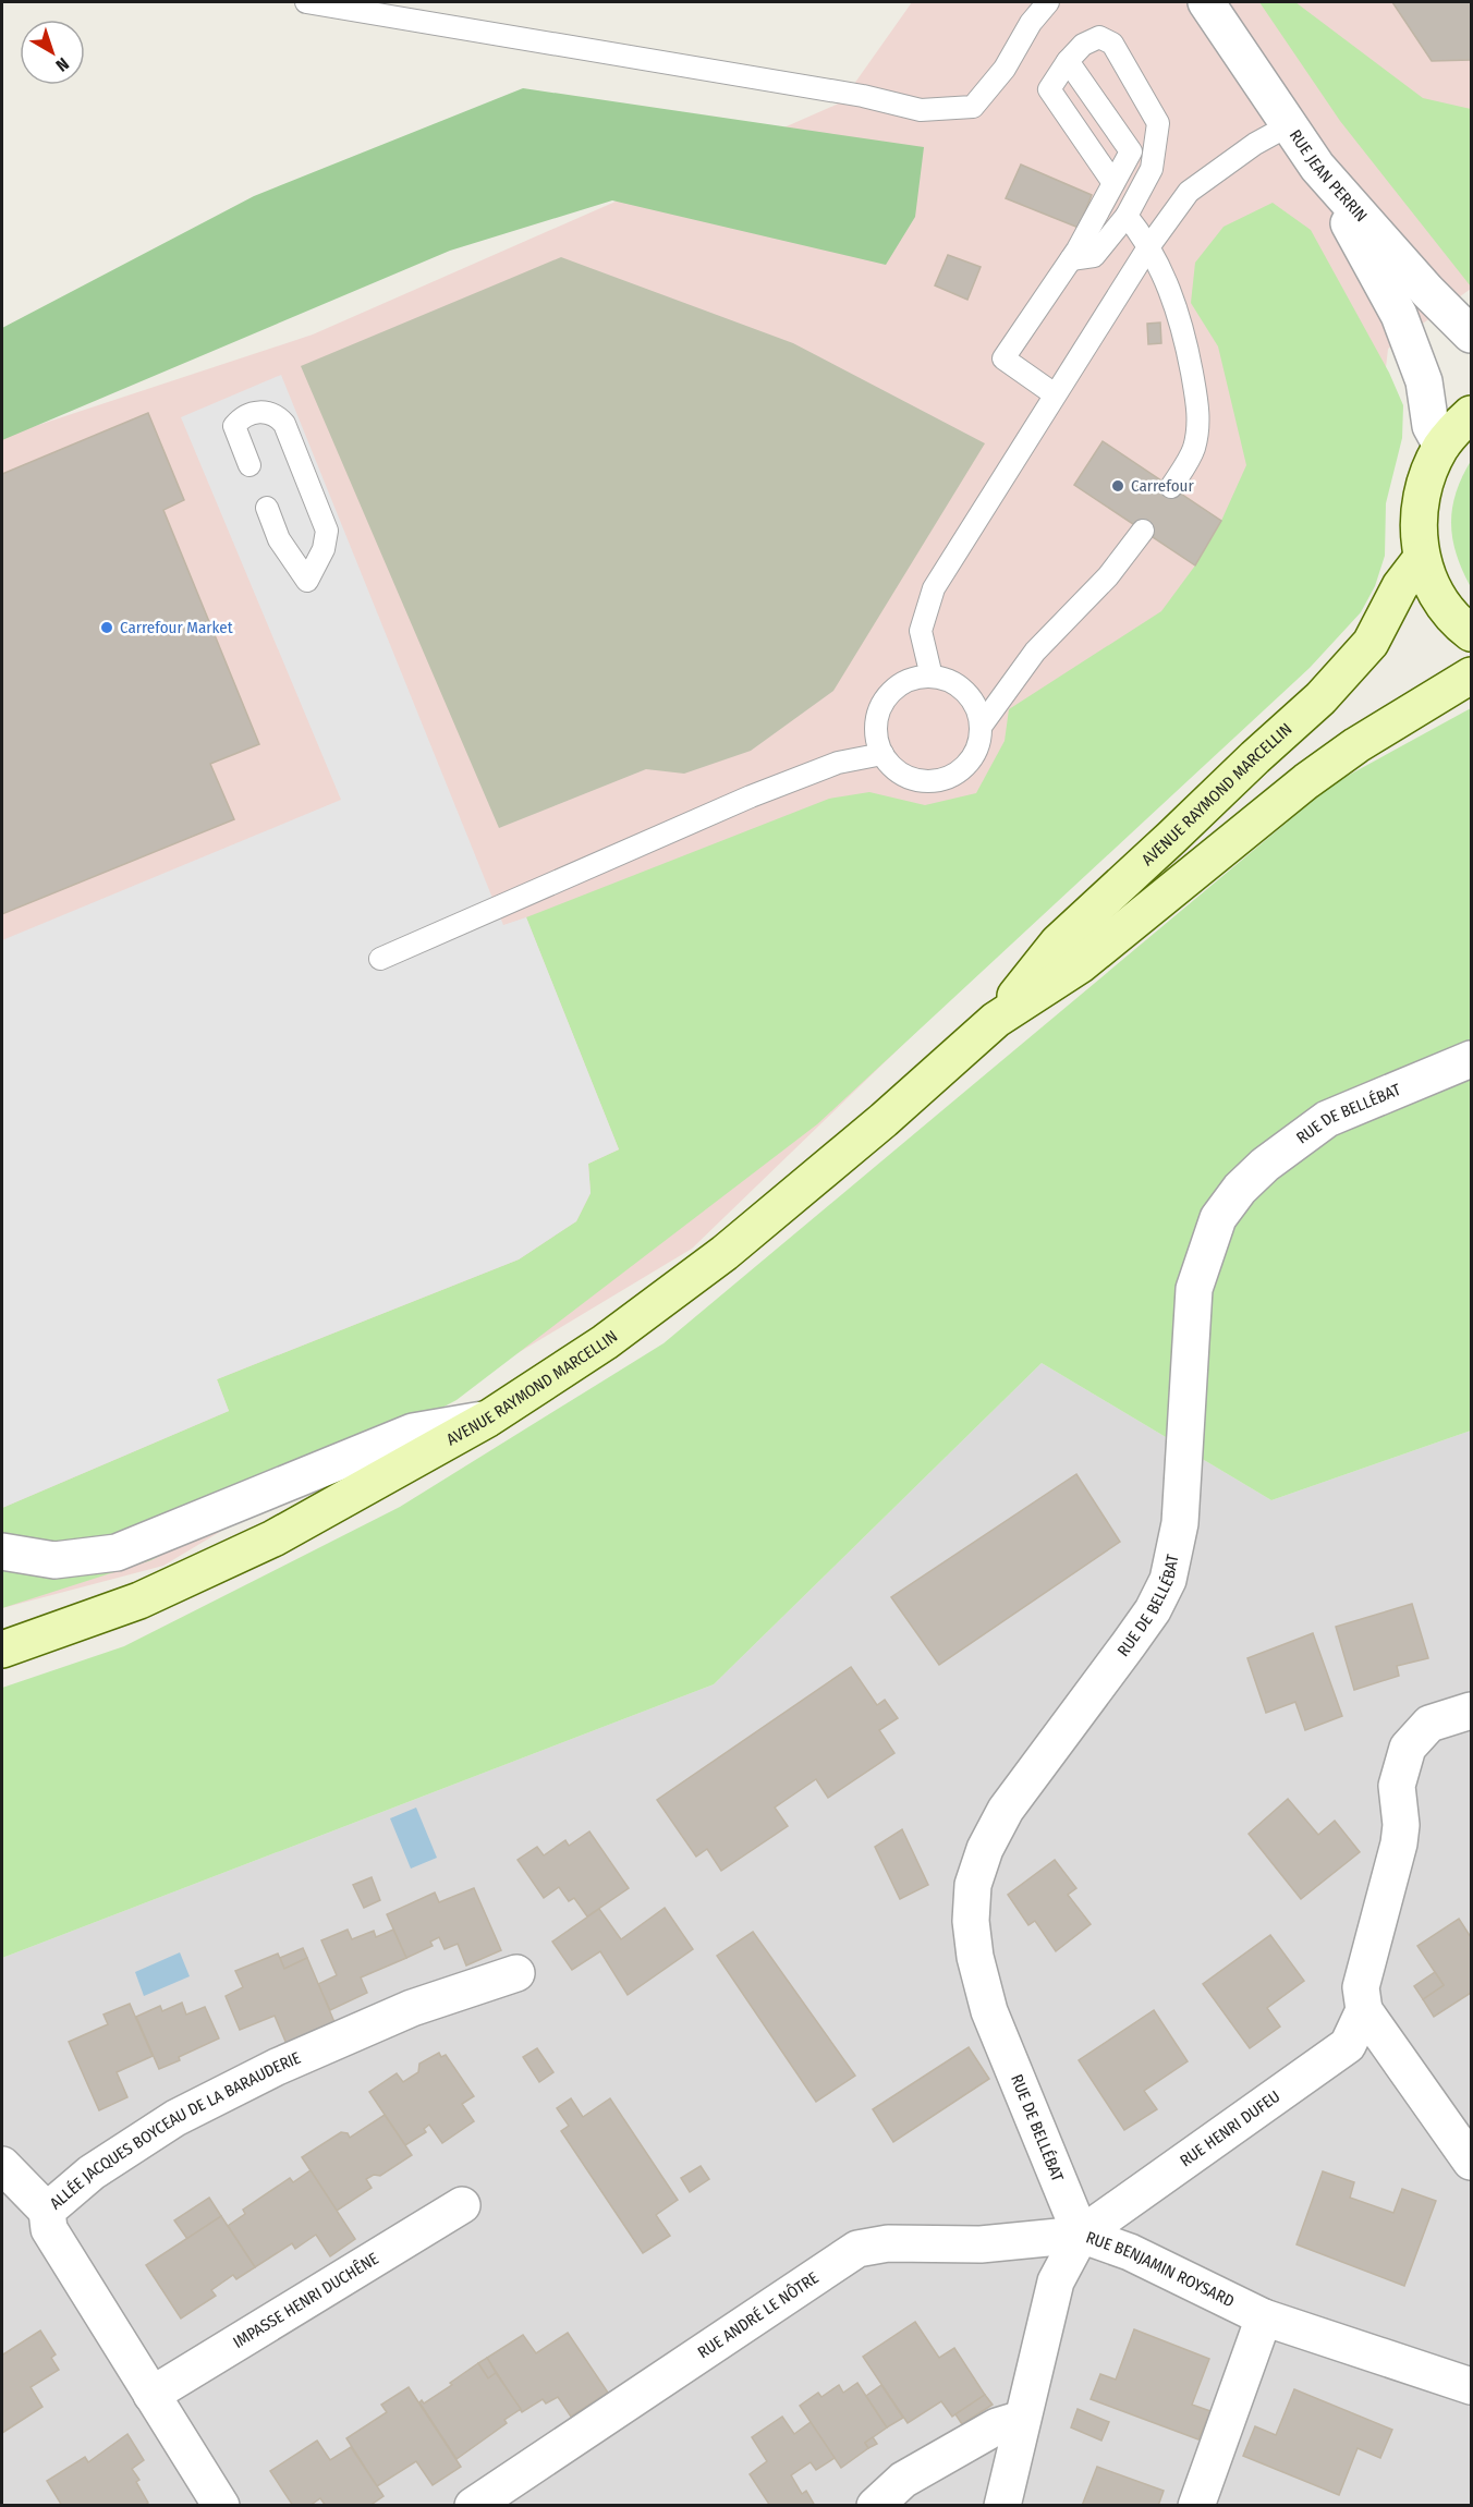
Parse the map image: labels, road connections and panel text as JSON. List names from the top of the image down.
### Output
{
  "streets": {
    "main road": ["AVENUE RAYMOND MARCELLIN"],
    "street": [
      "RUE JEAN PERRIN",
      "RUE DE BELLÉBAT",
      "RUE HENRI DUFEU",
      "ALLÉE JACQUES BOYCEAU DE LA BARAUDERIE",
      "RUE BENJAMIN ROYSARD",
      "IMPASSE HENRI DUCHÊNE",
      "RUE ANDRÉ LE NÔTRE"
    ]
  },
  "crossings": [
    ["RUE DE BELLÉBAT", "RUE HENRI DUFEU"],
    ["RUE DE BELLÉBAT", "RUE BENJAMIN ROYSARD"],
    ["RUE DE BELLÉBAT", "RUE ANDRÉ LE NÔTRE"],
    ["RUE HENRI DUFEU", "RUE BENJAMIN ROYSARD"],
    ["RUE HENRI DUFEU", "RUE ANDRÉ LE NÔTRE"],
    ["ALLÉE JACQUES BOYCEAU DE LA BARAUDERIE", "IMPASSE HENRI DUCHÊNE"],
    ["RUE BENJAMIN ROYSARD", "RUE ANDRÉ LE NÔTRE"]
  ],
  "places": ["Carrefour", "Carrefour Market"],
  "north": "bottom right"
}
